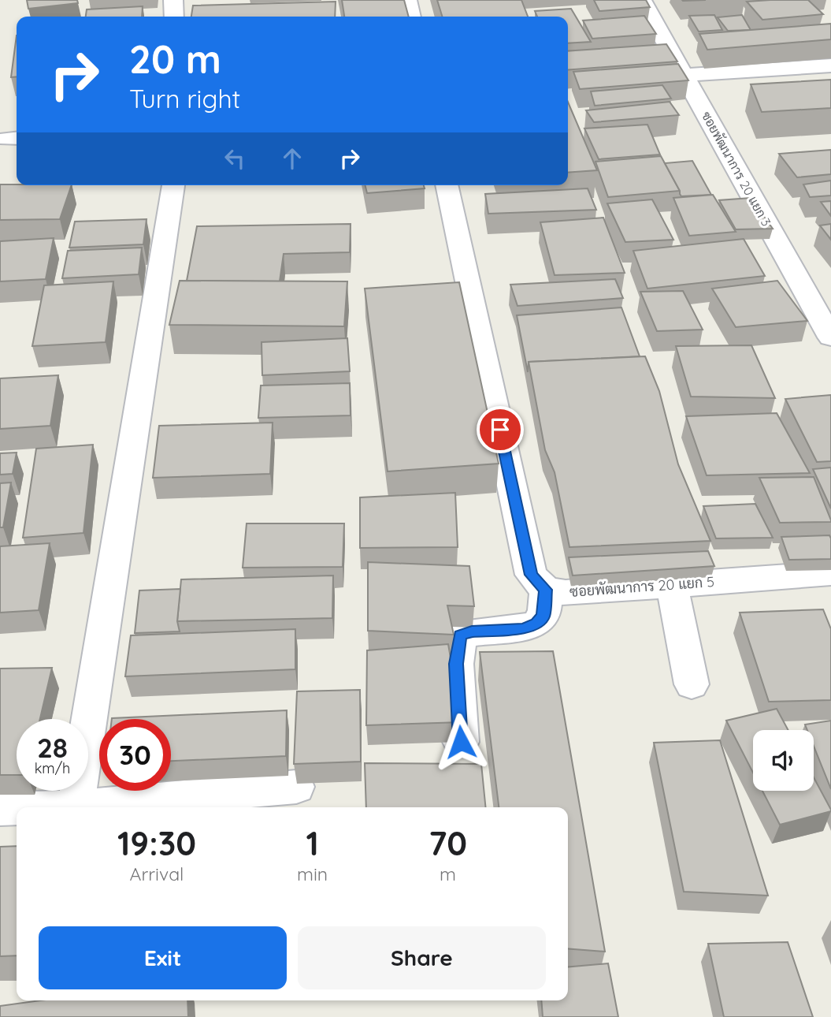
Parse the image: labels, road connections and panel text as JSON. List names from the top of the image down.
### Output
{
  "streets": {
    "street": ["ซอยพัฒนาการ 20 แยก 3", "ซอยพัฒนาการ 20 แยก 5"]
  },
  "page": {
    "turn": ["20 m", "Turn right"],
    "speed": "28 km/h",
    "limit": "30",
    "eta": [
      "19:30",
      "Arrival",
      "1",
      "min",
      "70",
      "m"
    ],
    "buttons": ["Exit", "Share"]
  }
}
